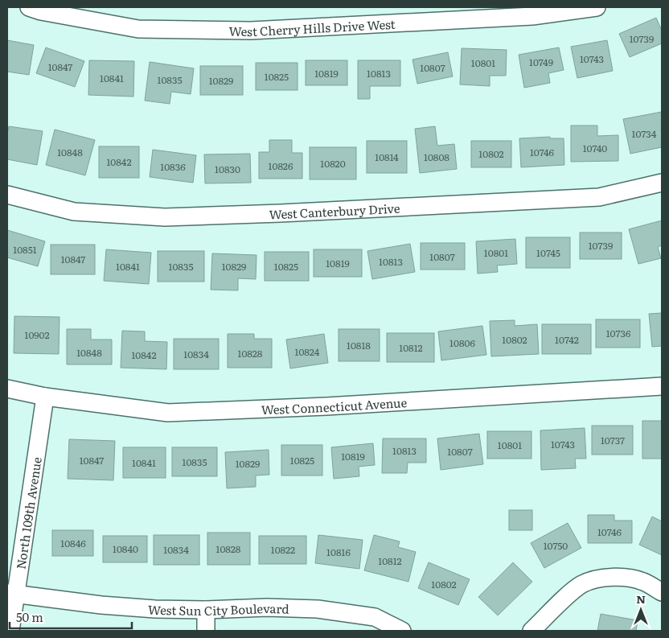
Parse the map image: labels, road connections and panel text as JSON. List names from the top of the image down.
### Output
{
  "streets": {
    "street": [
      "West Cherry Hills Drive West",
      "West Canterbury Drive",
      "West Connecticut Avenue",
      "North 109th Avenue",
      "West Sun City Boulevard"
    ]
  },
  "crossings": [
    ["West Connecticut Avenue", "North 109th Avenue"],
    ["North 109th Avenue", "West Sun City Boulevard"]
  ],
  "house_numbers": [
    "10739",
    "10743",
    "10749",
    "10801",
    "10847",
    "10807",
    "10819",
    "10813",
    "10825",
    "10841",
    "10835",
    "10829",
    "10734",
    "10740",
    "10848",
    "10746",
    "10802",
    "10814",
    "10808",
    "10842",
    "10820",
    "10826",
    "10836",
    "10830",
    "10739",
    "10851",
    "10801",
    "10745",
    "10807",
    "10847",
    "10813",
    "10819",
    "10841",
    "10835",
    "10829",
    "10825",
    "10736",
    "10902",
    "10802",
    "10742",
    "10806",
    "10818",
    "10812",
    "10824",
    "10848",
    "10828",
    "10834",
    "10842",
    "10737",
    "10743",
    "10801",
    "10813",
    "10807",
    "10819",
    "10847",
    "10825",
    "10835",
    "10841",
    "10829",
    "10746",
    "10846",
    "10750",
    "10840",
    "10828",
    "10834",
    "10822",
    "10816",
    "10812",
    "10802"
  ],
  "scale_bar": "50 m",
  "north": "top"
}
